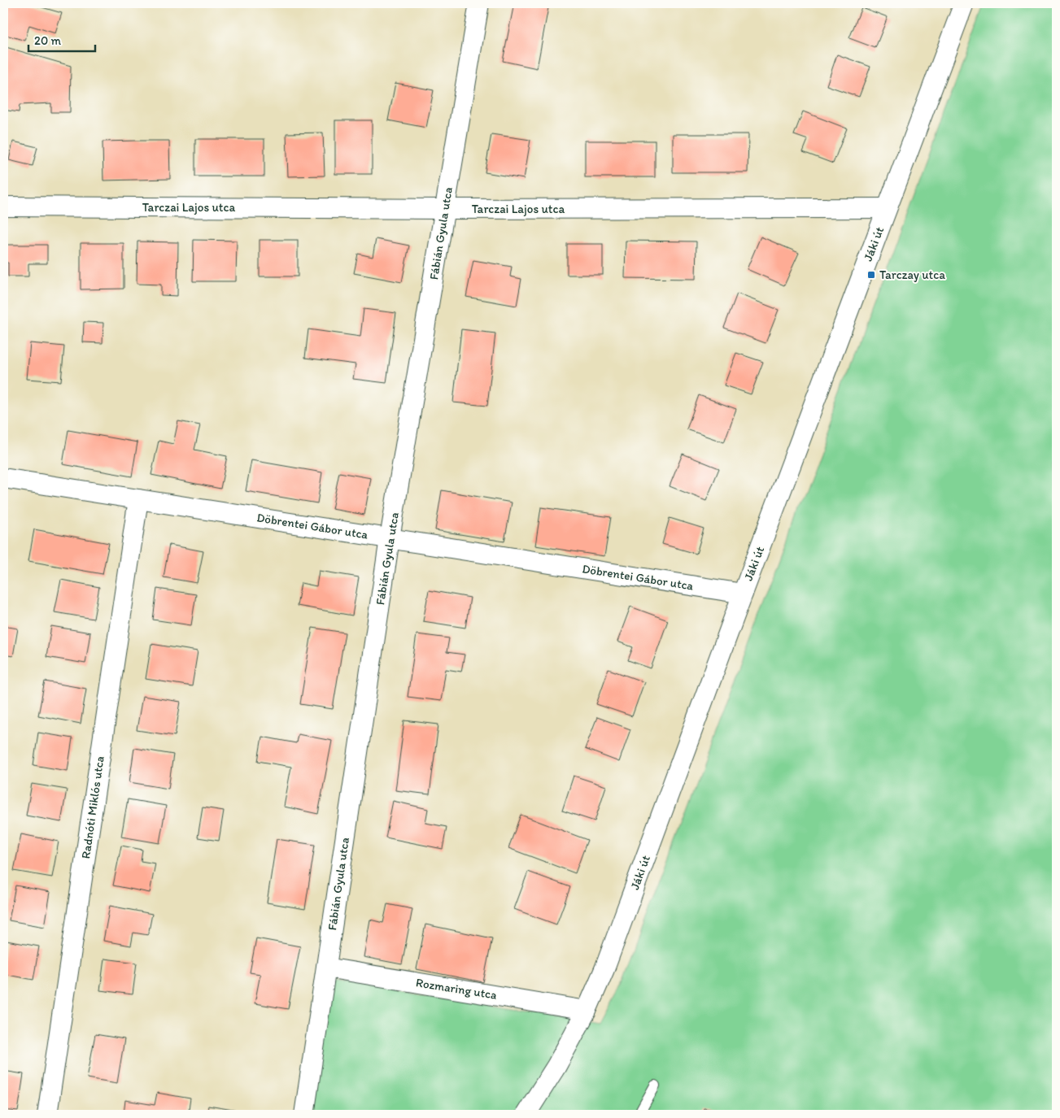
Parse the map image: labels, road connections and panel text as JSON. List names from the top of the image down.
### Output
{
  "streets": {
    "street": [
      "Tarczai Lajos utca",
      "Fábián Gyula utca",
      "Jáki út",
      "Döbrentei Gábor utca",
      "Radnóti Miklós utca",
      "Rozmaring utca"
    ]
  },
  "crossings": [
    ["Tarczai Lajos utca", "Fábián Gyula utca"],
    ["Tarczai Lajos utca", "Jáki út"],
    ["Fábián Gyula utca", "Döbrentei Gábor utca"],
    ["Fábián Gyula utca", "Rozmaring utca"],
    ["Jáki út", "Döbrentei Gábor utca"],
    ["Jáki út", "Rozmaring utca"],
    ["Döbrentei Gábor utca", "Radnóti Miklós utca"]
  ],
  "places": {
    "transit": ["Tarczay utca"]
  },
  "scale_bar": "20 m"
}
